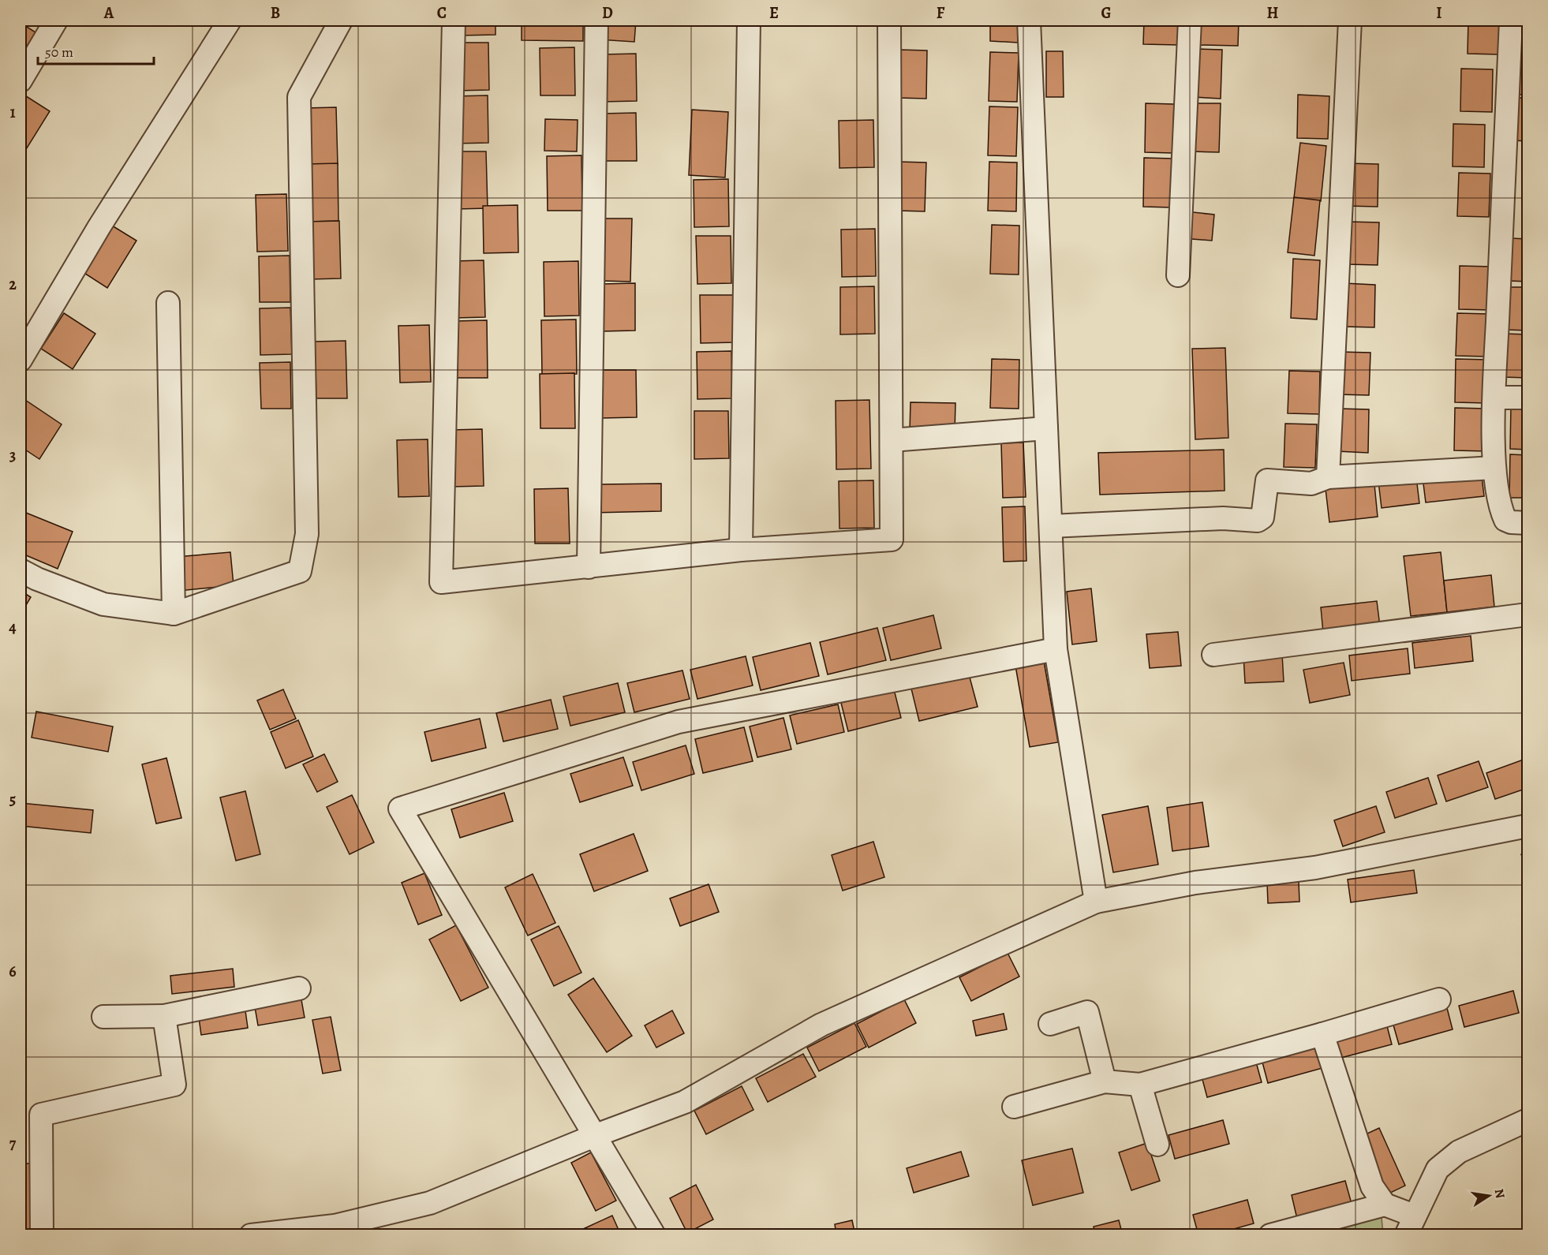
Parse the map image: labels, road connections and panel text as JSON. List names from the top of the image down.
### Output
{
  "scale_bar": "50 m",
  "north": "right",
  "grid": {
    "columns": [
      "A",
      "B",
      "C",
      "D",
      "E",
      "F",
      "G",
      "H",
      "I"
    ],
    "rows": [
      "1",
      "2",
      "3",
      "4",
      "5",
      "6",
      "7"
    ]
  }
}
